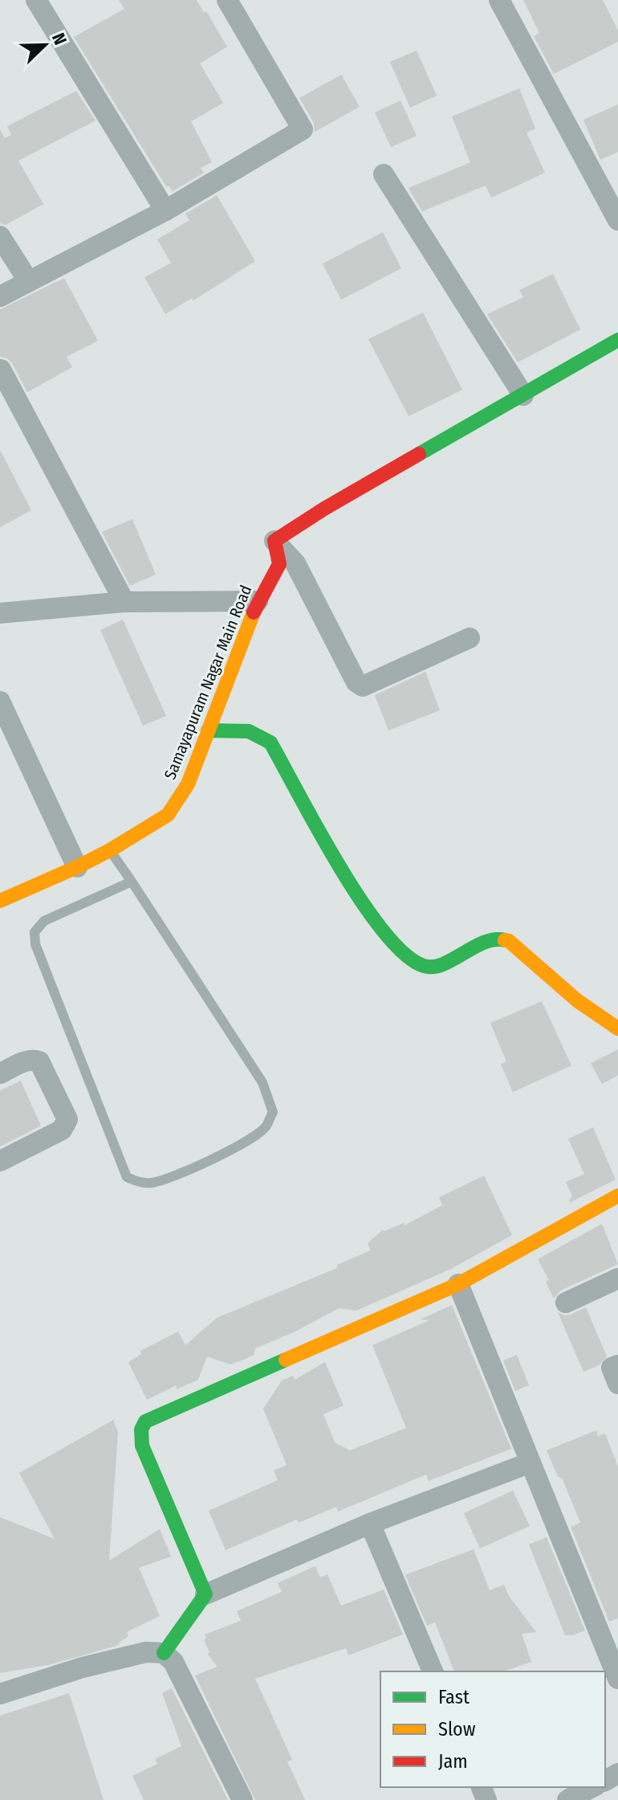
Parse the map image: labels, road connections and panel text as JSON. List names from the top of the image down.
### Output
{
  "streets": {
    "street": ["Samayapuram Nagar Main Road"]
  },
  "legend": ["Fast", "Slow", "Jam"],
  "north": "top right"
}
